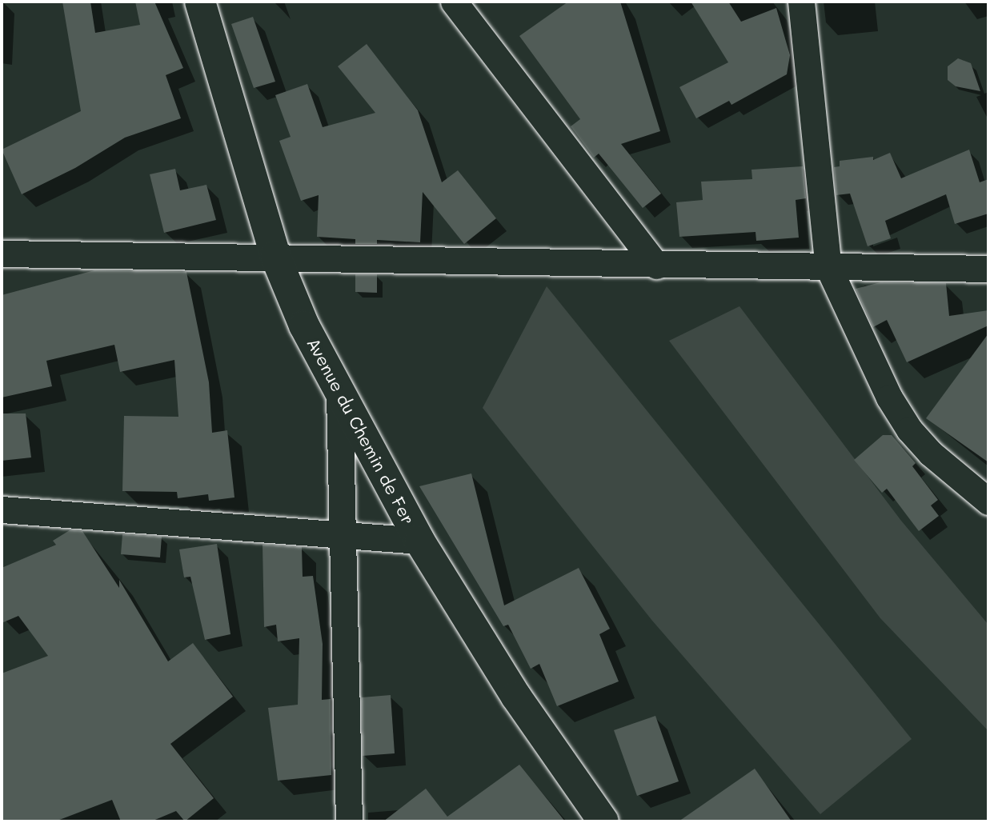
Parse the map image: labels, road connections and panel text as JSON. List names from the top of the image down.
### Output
{
  "streets": {
    "street": ["Avenue du Chemin de Fer"]
  }
}
